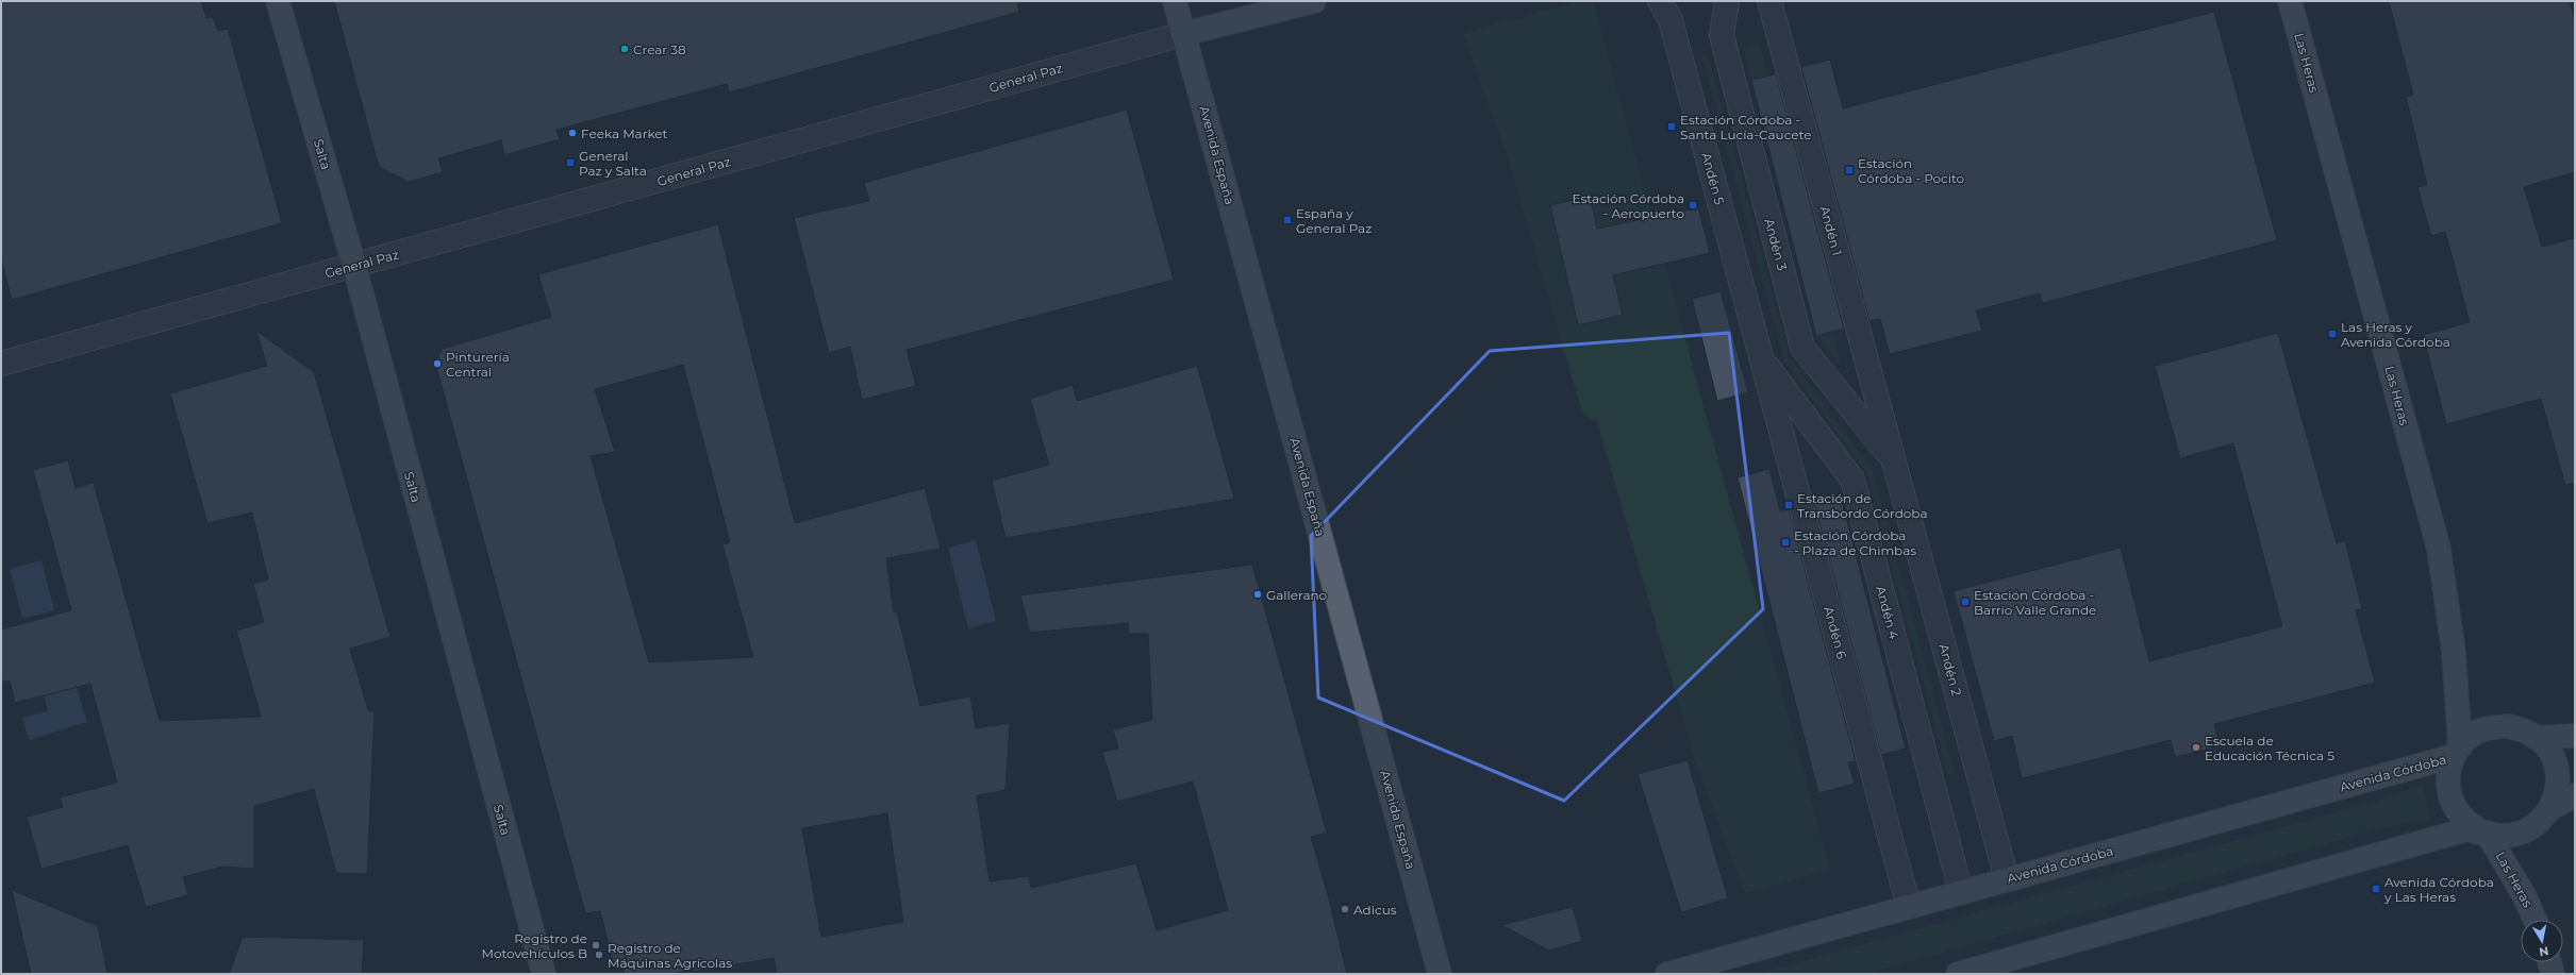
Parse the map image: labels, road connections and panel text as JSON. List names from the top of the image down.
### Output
{
  "streets": {
    "main road": [
      "Las Heras",
      "General Paz",
      "Salta",
      "Avenida España",
      "Avenida Córdoba"
    ],
    "street": [
      "Andén 5",
      "Andén 1",
      "Andén 3",
      "Andén 4",
      "Andén 6",
      "Andén 2"
    ]
  },
  "crossings": [
    ["Las Heras", "Avenida Córdoba"],
    ["General Paz", "Salta"],
    ["General Paz", "Avenida España"],
    ["Andén 5", "Andén 4"],
    ["Andén 5", "Andén 6"],
    ["Andén 1", "Andén 3"],
    ["Andén 1", "Andén 2"],
    ["Andén 3", "Andén 2"],
    ["Andén 4", "Andén 6"],
    ["Andén 4", "Avenida Córdoba"],
    ["Andén 6", "Avenida Córdoba"],
    ["Andén 2", "Avenida Córdoba"]
  ],
  "places": {
    "other": [
      "Crear 38",
      "Feeka Market",
      "Pinturería Central",
      "Gallerano",
      "Escuela de Educación Técnica 5",
      "Adicus",
      "Registro de Motovehículos B",
      "Registro de Máquinas Agrícolas"
    ],
    "transit": [
      "Estación Córdoba - Santa Lucía-Caucete",
      "General Paz y Salta",
      "Estación Córdoba - Pocito",
      "Estación Córdoba - Aeropuerto",
      "España y General Paz",
      "Las Heras y Avenida Córdoba",
      "Estación de Transbordo Córdoba",
      "Estación Córdoba - Plaza de Chimbas",
      "Estación Córdoba - Barrio Valle Grande",
      "Avenida Córdoba y Las Heras"
    ]
  },
  "north": "bottom"
}
